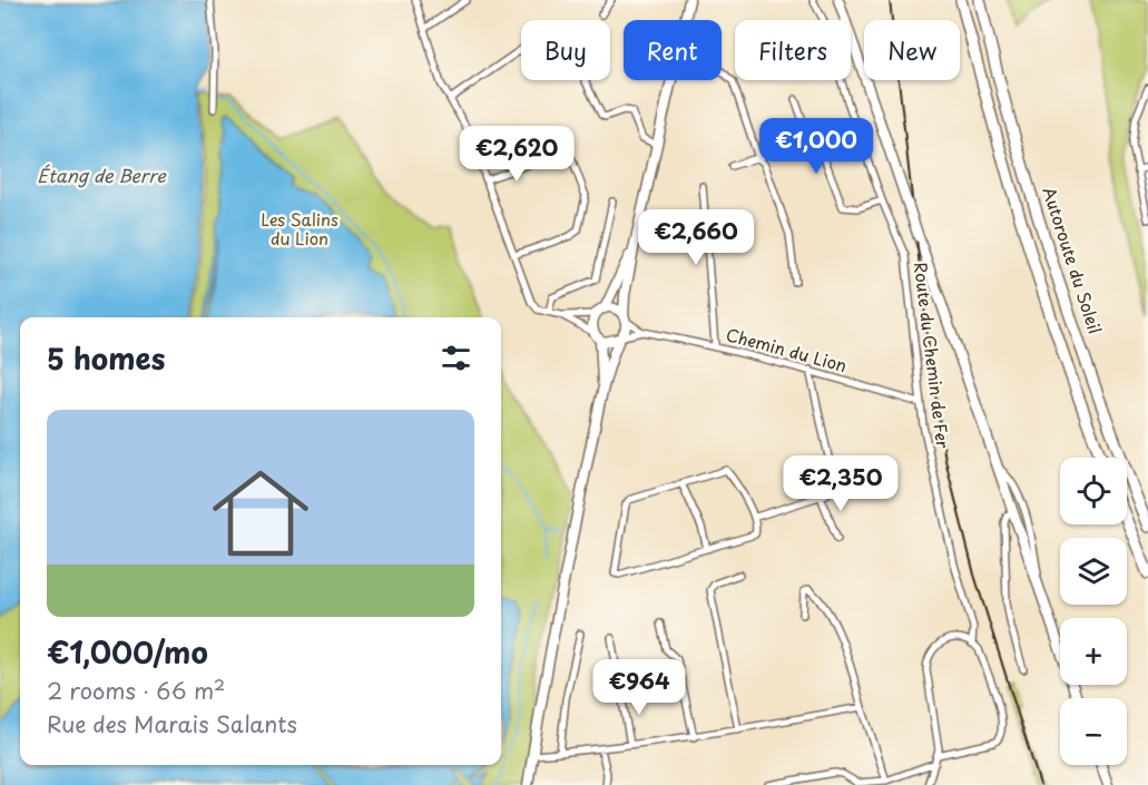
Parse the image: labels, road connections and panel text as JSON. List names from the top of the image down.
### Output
{
  "streets": {
    "highway": ["Autoroute du Soleil"],
    "street": ["Chemin du Lion", "Route du Chemin de Fer"]
  },
  "crossings": [
    ["Chemin du Lion", "Route du Chemin de Fer"]
  ],
  "water": ["Étang de Berre"],
  "parks": ["Les Salins du Lion"],
  "page": {
    "chip": [
      "Buy",
      "Rent",
      "Filters",
      "New"
    ],
    "price": [
      "€1,000",
      "€2,620",
      "€2,660",
      "€2,350",
      "€964"
    ],
    "heading": "5 homes",
    "list": [
      {
        "name": "€1,000/mo",
        "note": "2 rooms · 66 m² · Rue des Marais Salants"
      }
    ],
    "map_buttons": ["+", "−"]
  }
}
